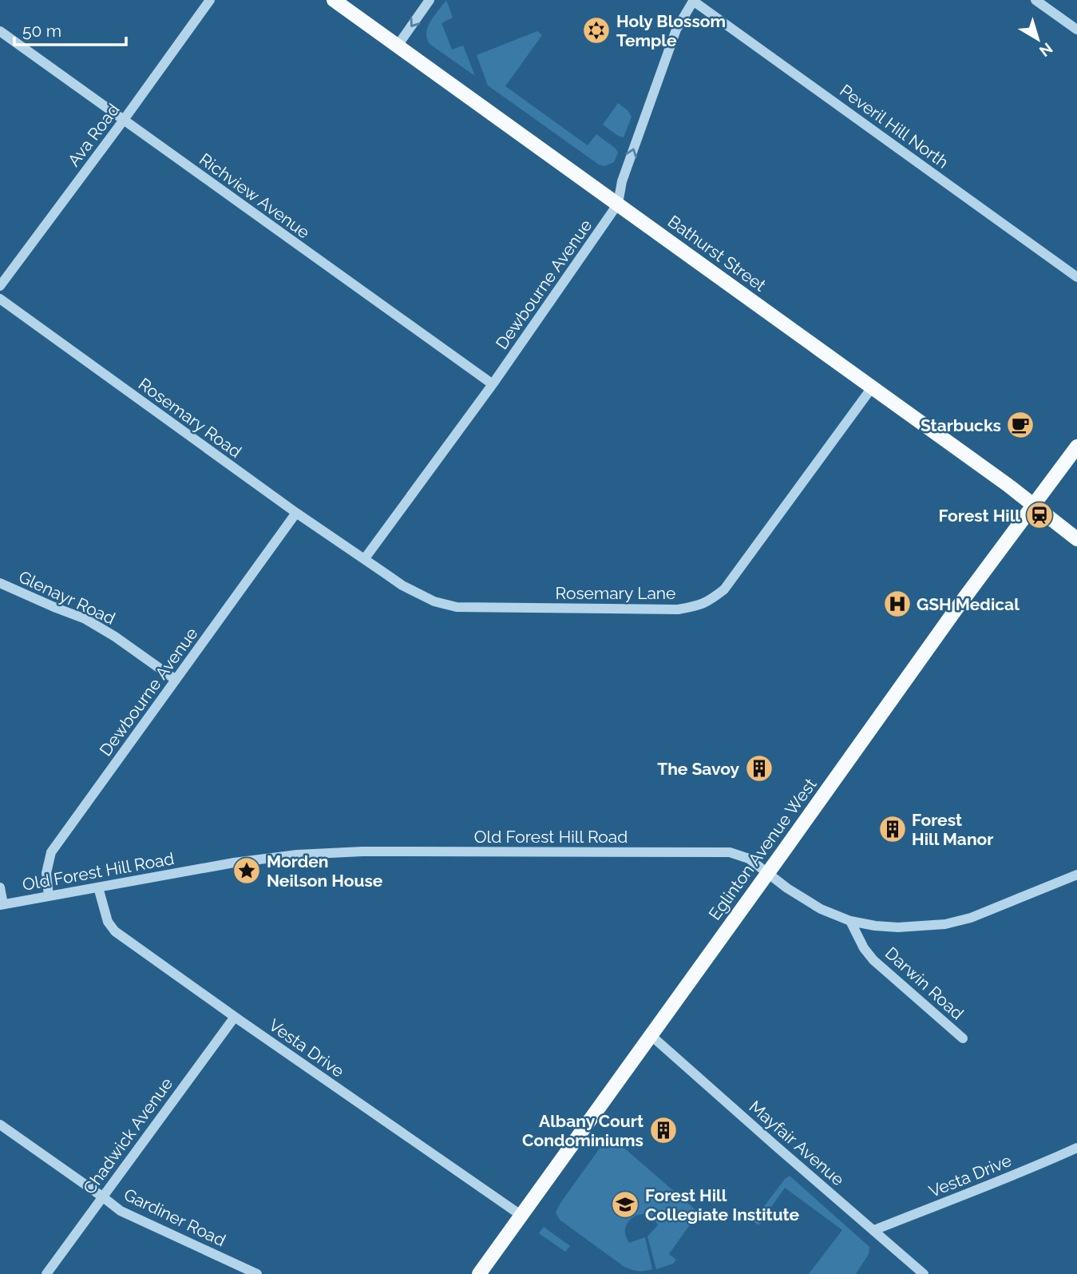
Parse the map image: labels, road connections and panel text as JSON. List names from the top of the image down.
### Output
{
  "streets": {
    "main road": ["Bathurst Street", "Eglinton Avenue West"],
    "street": [
      "Peveril Hill North",
      "Ava Road",
      "Richview Avenue",
      "Dewbourne Avenue",
      "Rosemary Road",
      "Rosemary Lane",
      "Glenayr Road",
      "Old Forest Hill Road",
      "Darwin Road",
      "Vesta Drive",
      "Chadwick Avenue",
      "Mayfair Avenue",
      "Gardiner Road"
    ]
  },
  "crossings": [
    ["Peveril Hill North", "Dewbourne Avenue"],
    ["Ava Road", "Richview Avenue"],
    ["Richview Avenue", "Dewbourne Avenue"],
    ["Bathurst Street", "Dewbourne Avenue"],
    ["Bathurst Street", "Rosemary Lane"],
    ["Bathurst Street", "Eglinton Avenue West"],
    ["Dewbourne Avenue", "Rosemary Road"],
    ["Dewbourne Avenue", "Rosemary Lane"],
    ["Dewbourne Avenue", "Glenayr Road"],
    ["Dewbourne Avenue", "Old Forest Hill Road"],
    ["Rosemary Road", "Rosemary Lane"],
    ["Old Forest Hill Road", "Eglinton Avenue West"],
    ["Old Forest Hill Road", "Darwin Road"],
    ["Old Forest Hill Road", "Vesta Drive"],
    ["Eglinton Avenue West", "Vesta Drive"],
    ["Eglinton Avenue West", "Mayfair Avenue"],
    ["Vesta Drive", "Chadwick Avenue"],
    ["Vesta Drive", "Mayfair Avenue"],
    ["Chadwick Avenue", "Gardiner Road"]
  ],
  "places": {
    "synagogue": ["Holy Blossom Temple"],
    "cafe": ["Starbucks"],
    "station": ["Forest Hill"],
    "hospital": ["GSH Medical"],
    "building": ["The Savoy", "Forest Hill Manor", "Albany Court Condominiums"],
    "place": ["Morden Neilson House"],
    "school or university": ["Forest Hill Collegiate Institute"]
  },
  "scale_bar": "50 m",
  "north": "bottom right"
}
